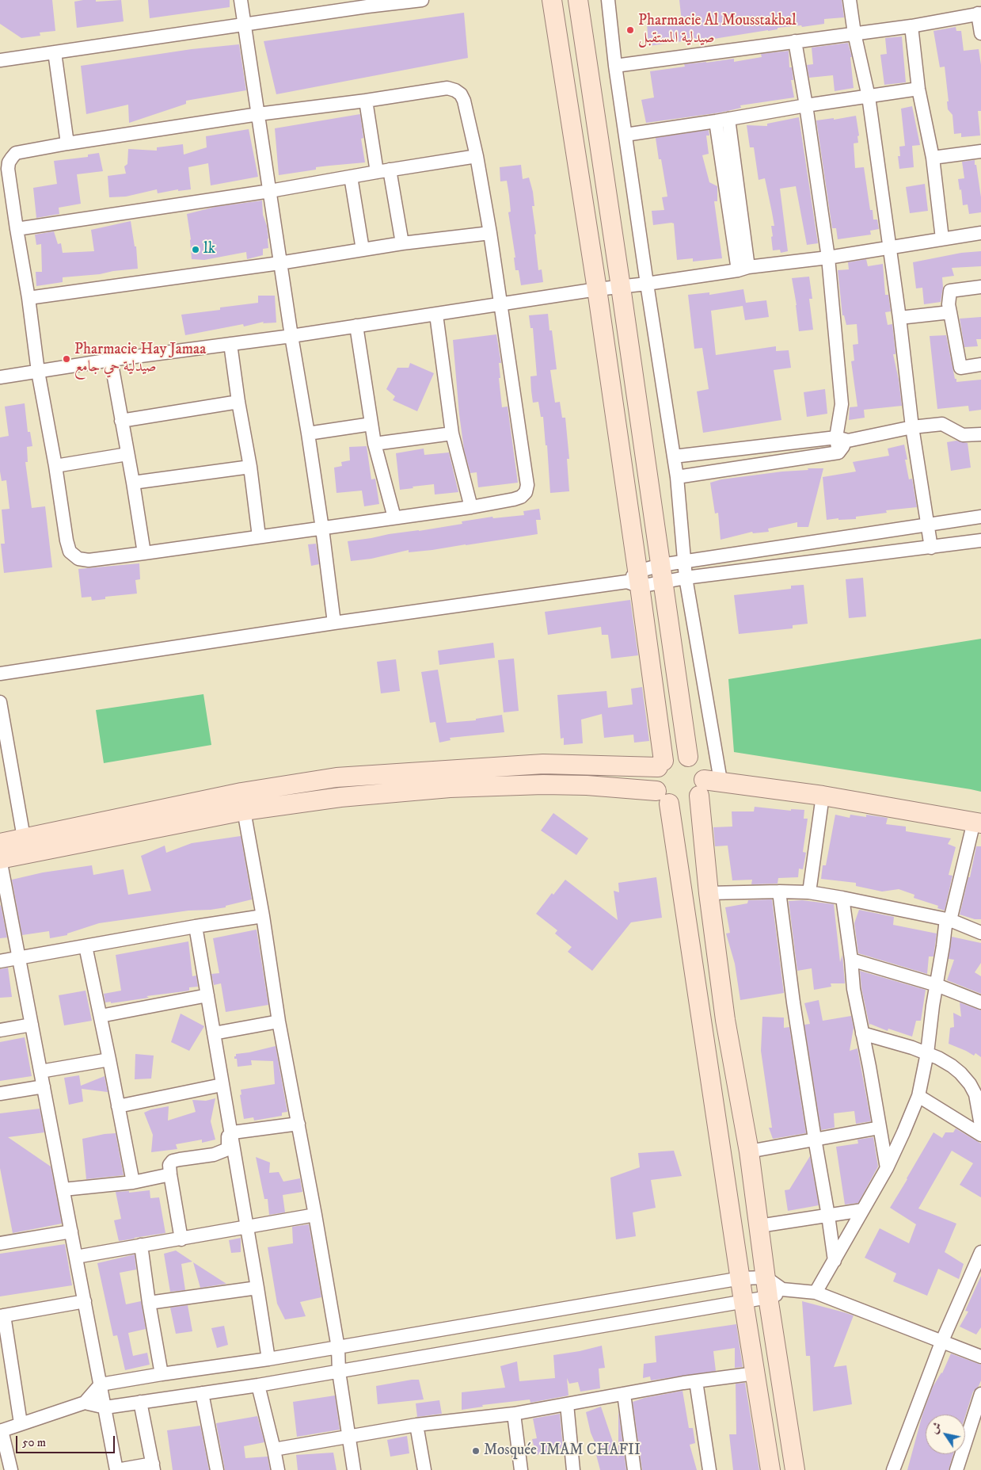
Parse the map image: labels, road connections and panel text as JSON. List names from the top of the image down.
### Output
{
  "places": [
    "Pharmacie Al Mousstakbal صيدلية المستقبل",
    "lk",
    "Pharmacie Hay Jamaa صيدلية حي جامع",
    "Mosquée IMAM CHAFII"
  ],
  "scale_bar": "50 m",
  "north": "top left"
}
